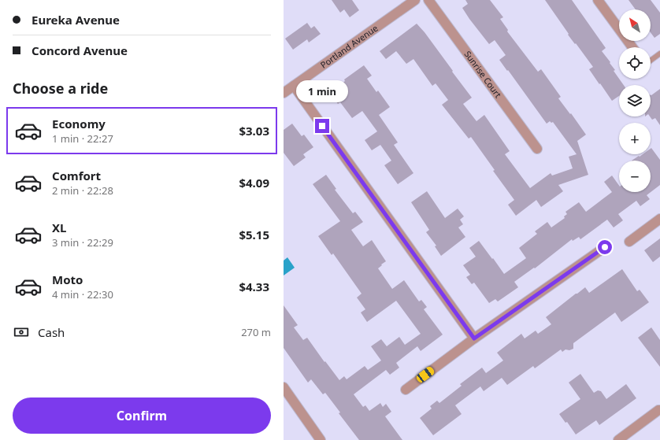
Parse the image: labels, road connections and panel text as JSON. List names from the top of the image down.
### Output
{
  "streets": {
    "street": ["Portland Avenue", "Sunrise Court"]
  },
  "north": "top left",
  "page": {
    "banner": ["Eureka Avenue", "Concord Avenue"],
    "map_buttons": ["+", "−"],
    "heading": "Choose a ride",
    "bubble": "1 min",
    "list": [
      {
        "name": "Economy",
        "note": "1 min · 22:27",
        "value": "$3.03"
      },
      {
        "name": "Comfort",
        "note": "2 min · 22:28",
        "value": "$4.09"
      },
      {
        "name": "XL",
        "note": "3 min · 22:29",
        "value": "$5.15"
      },
      {
        "name": "Moto",
        "note": "4 min · 22:30",
        "value": "$4.33"
      }
    ],
    "pay": ["Cash", "270 m"],
    "buttons": "Confirm"
  }
}
